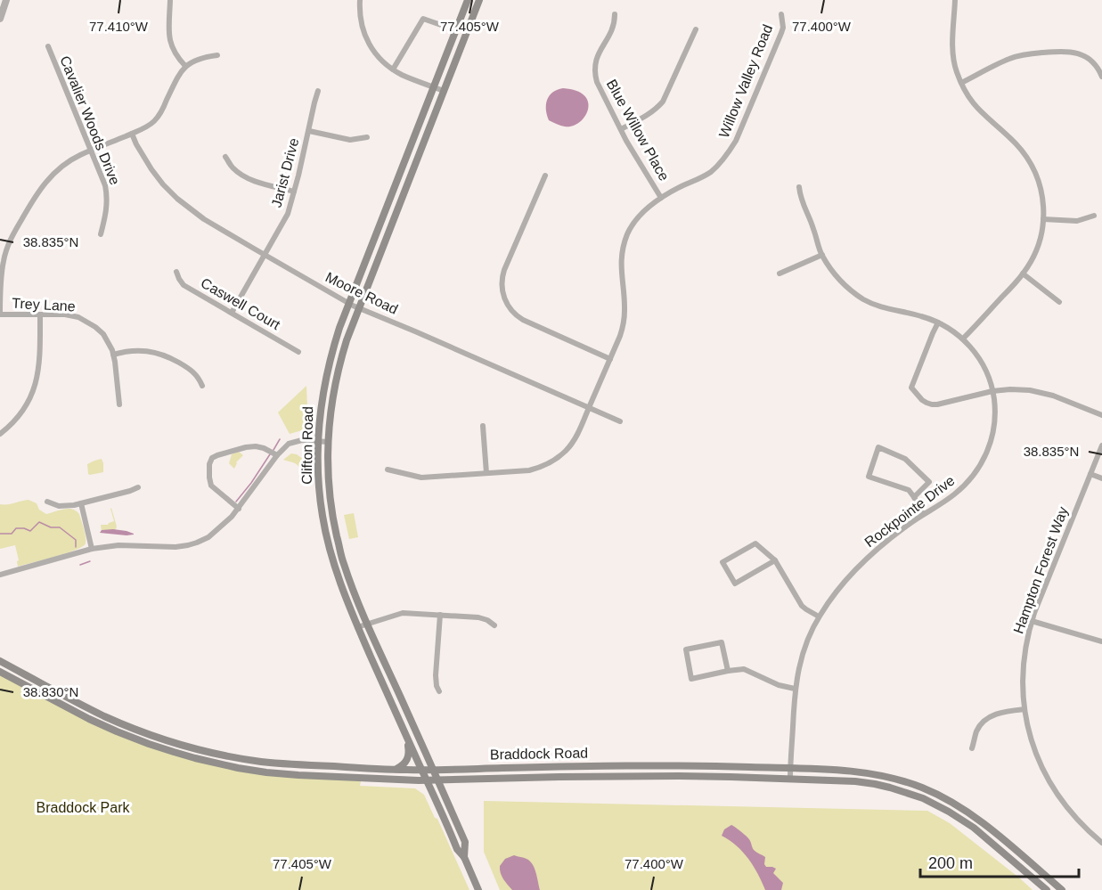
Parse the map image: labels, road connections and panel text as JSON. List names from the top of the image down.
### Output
{
  "streets": {
    "main road": ["Clifton Road", "Braddock Road"],
    "street": [
      "Willow Valley Road",
      "Cavalier Woods Drive",
      "Blue Willow Place",
      "Jarist Drive",
      "Moore Road",
      "Caswell Court",
      "Trey Lane",
      "Rockpointe Drive",
      "Hampton Forest Way"
    ]
  },
  "crossings": [
    ["Willow Valley Road", "Blue Willow Place"],
    ["Willow Valley Road", "Moore Road"],
    ["Jarist Drive", "Moore Road"],
    ["Jarist Drive", "Caswell Court"],
    ["Moore Road", "Clifton Road"],
    ["Clifton Road", "Braddock Road"],
    ["Rockpointe Drive", "Braddock Road"]
  ],
  "parks": ["Braddock Park"],
  "scale_bar": "200 m",
  "coordinates": [
    "77.410°W",
    "77.405°W",
    "77.400°W",
    "38.835°N",
    "38.830°N"
  ]
}
